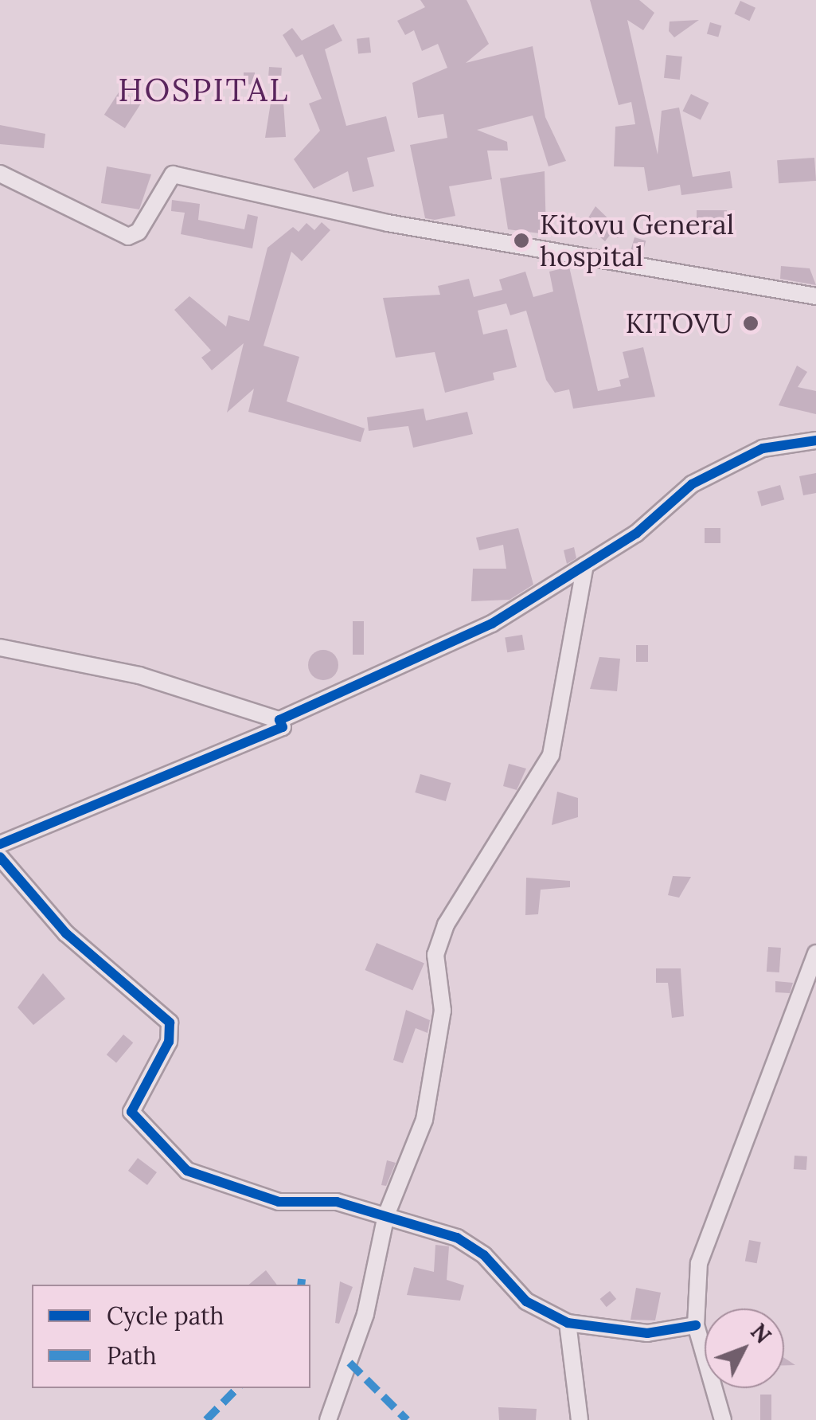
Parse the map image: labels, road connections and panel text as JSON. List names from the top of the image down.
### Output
{
  "districts": ["HOSPITAL"],
  "places": ["Kitovu General hospital", "KITOVU"],
  "legend": ["Cycle path", "Path"],
  "north": "top right"
}
